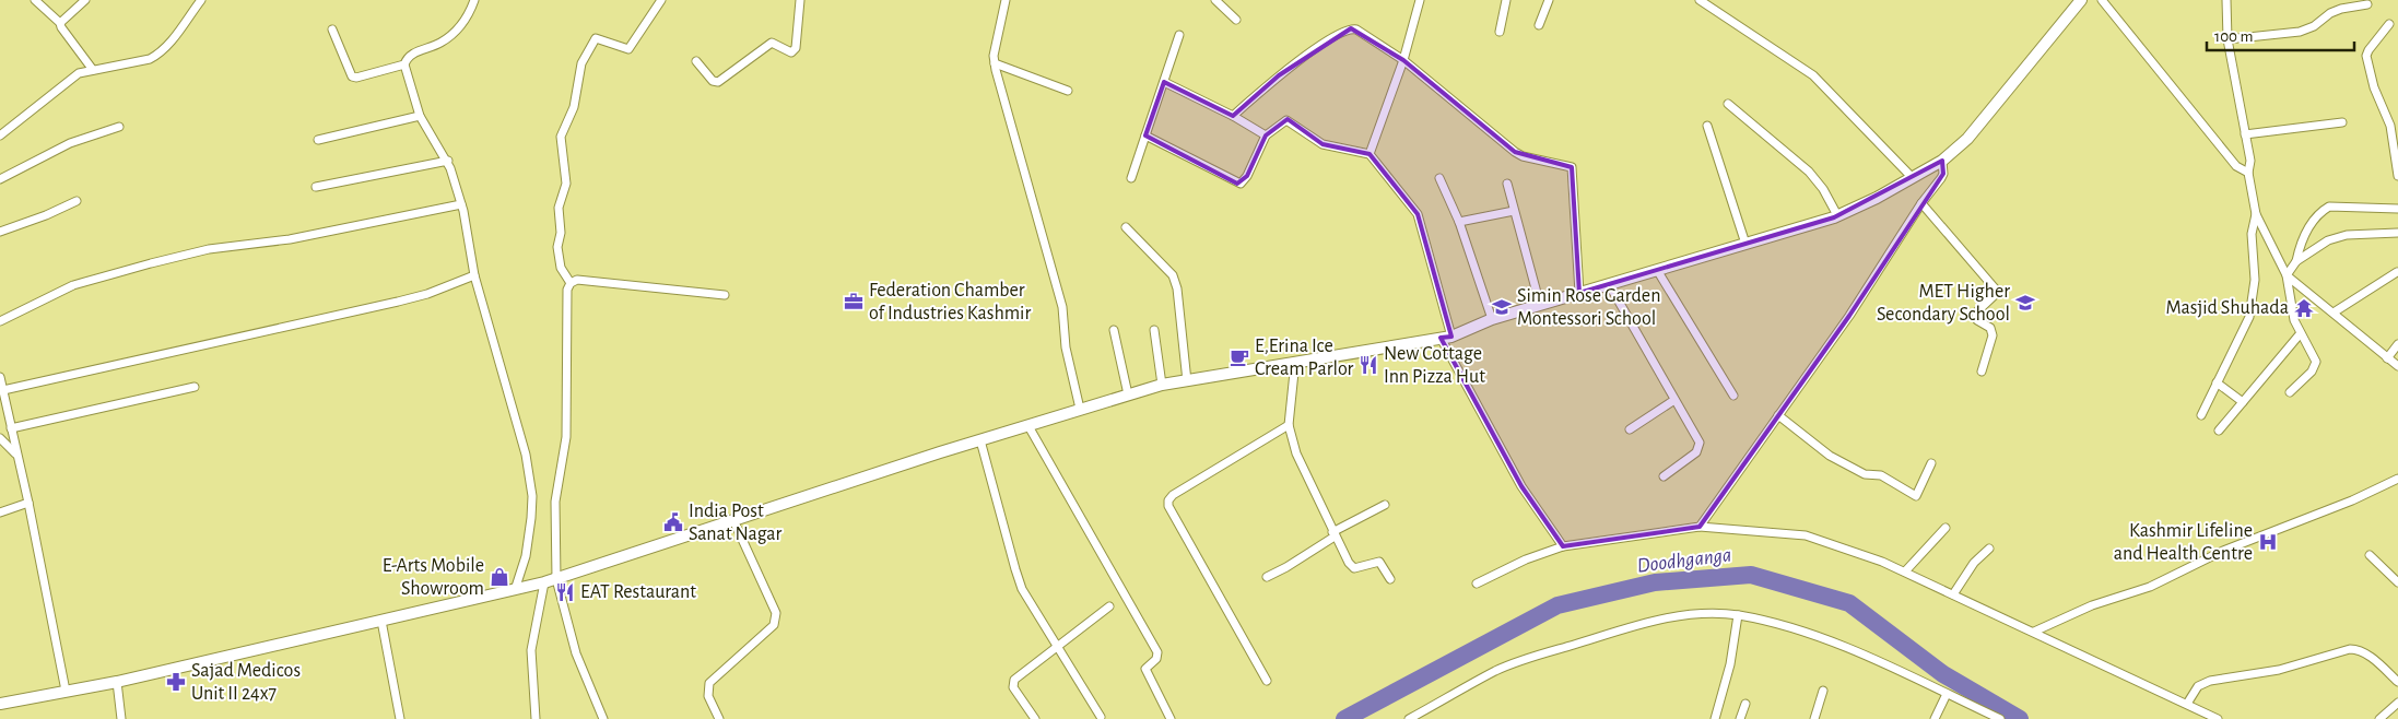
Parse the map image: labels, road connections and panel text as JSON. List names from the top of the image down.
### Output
{
  "water": ["Doodhganga"],
  "places": {
    "office": ["Federation Chamber of Industries Kashmir"],
    "school or university": ["MET Higher Secondary School", "Simin Rose Garden Montessori School"],
    "temple": ["Masjid Shuhada"],
    "cafe": ["E,Erina Ice Cream Parlor"],
    "restaurant": ["New Cottage Inn Pizza Hut", "EAT Restaurant"],
    "public building": ["India Post Sanat Nagar"],
    "hospital": ["Kashmir Lifeline and Health Centre"],
    "shop": ["E-Arts Mobile Showroom"],
    "pharmacy": ["Sajad Medicos Unit II 24x7"]
  },
  "scale_bar": "100 m"
}
